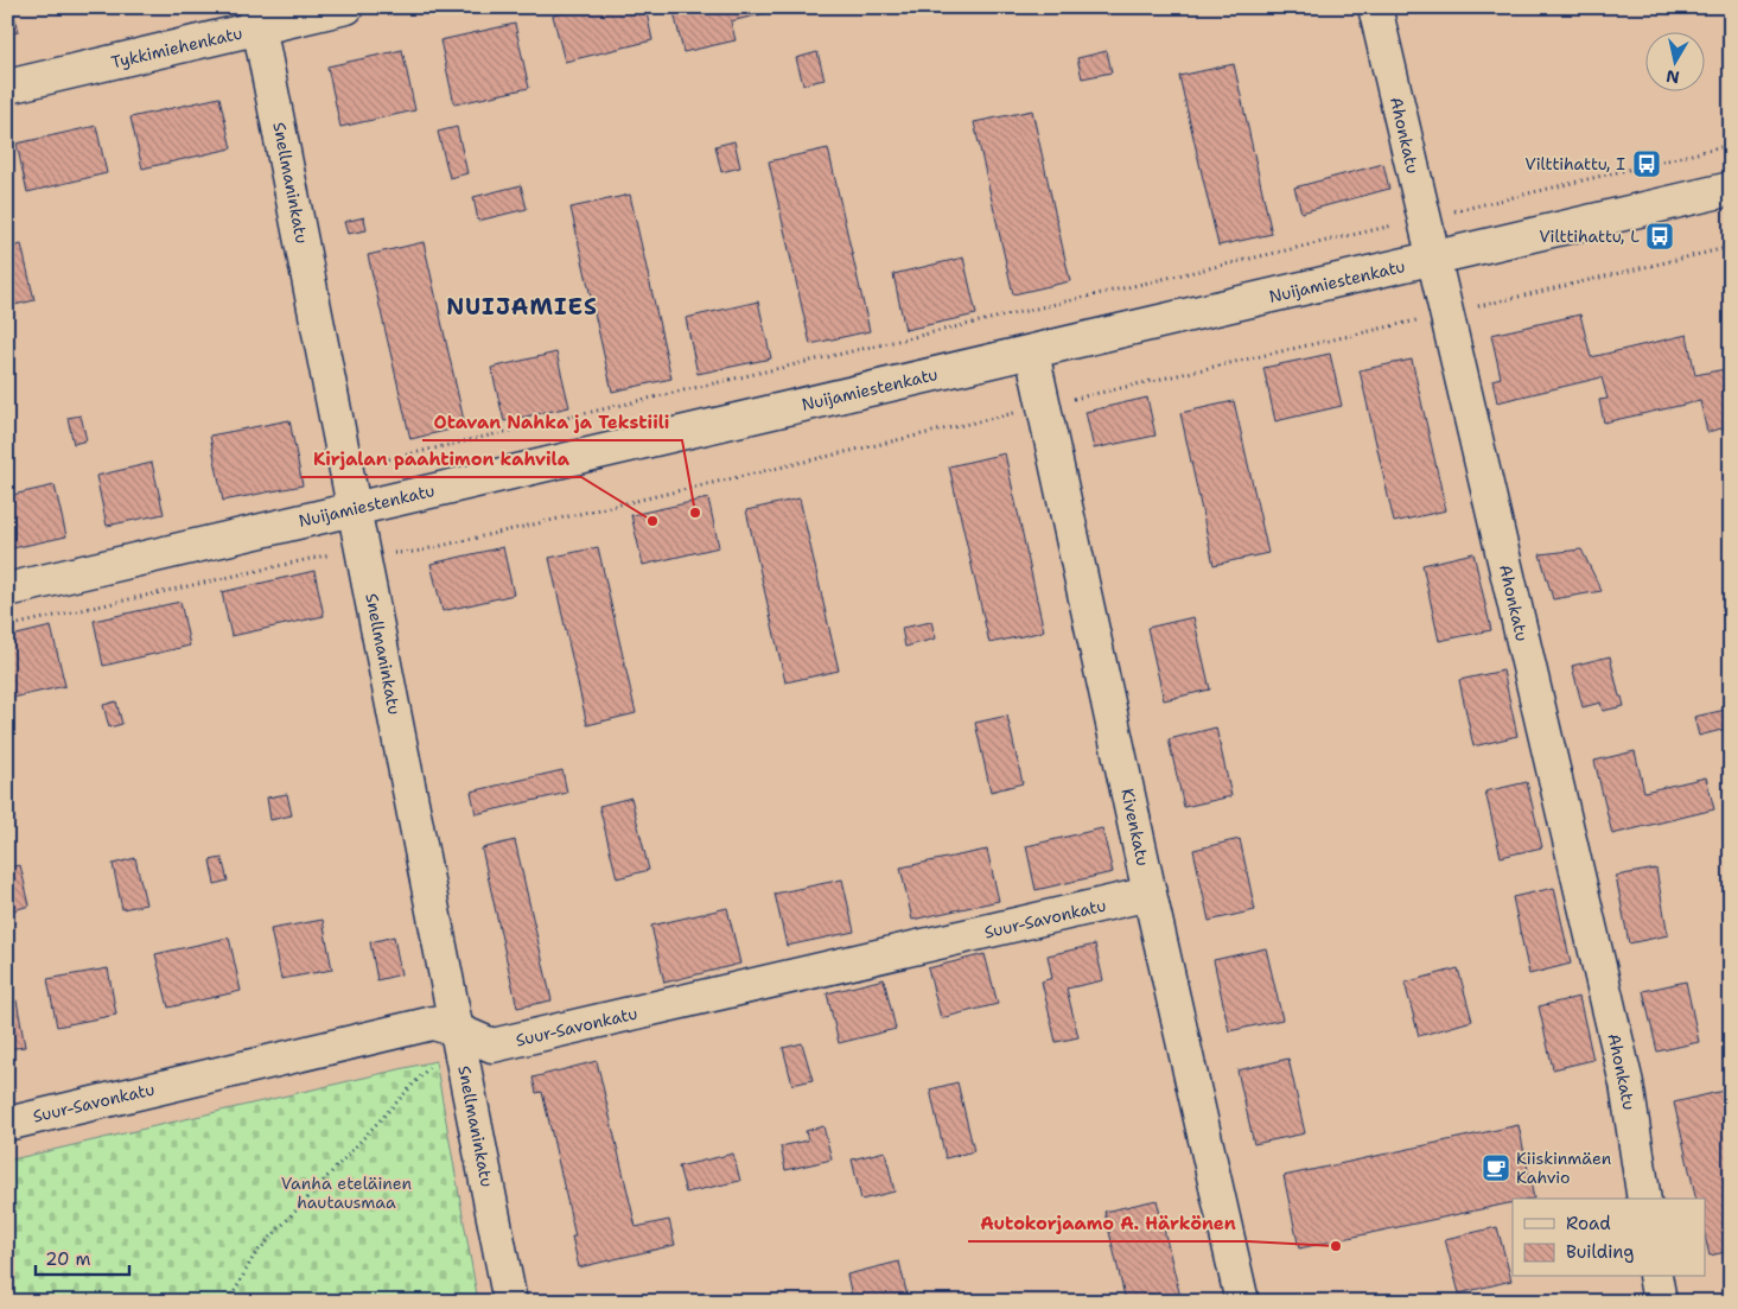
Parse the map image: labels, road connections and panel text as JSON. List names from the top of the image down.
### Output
{
  "streets": {
    "street": [
      "Tykkimiehenkatu",
      "Ahonkatu",
      "Snellmaninkatu",
      "Nuijamiestenkatu",
      "Kivenkatu",
      "Suur-Savonkatu"
    ]
  },
  "crossings": [
    ["Tykkimiehenkatu", "Snellmaninkatu"],
    ["Ahonkatu", "Nuijamiestenkatu"],
    ["Snellmaninkatu", "Nuijamiestenkatu"],
    ["Snellmaninkatu", "Suur-Savonkatu"],
    ["Nuijamiestenkatu", "Kivenkatu"],
    ["Kivenkatu", "Suur-Savonkatu"]
  ],
  "districts": ["NUIJAMIES"],
  "parks": ["Vanha eteläinen hautausmaa"],
  "places": {
    "bus stop": ["Vilttihattu, I", "Vilttihattu, L"],
    "other": ["Otavan Nahka ja Tekstiili", "Kirjalan paahtimon kahvila", "Autokorjaamo A. Härkönen"],
    "cafe": ["Kiiskinmäen Kahvio"]
  },
  "legend": ["Road", "Building"],
  "scale_bar": "20 m",
  "north": "bottom"
}
